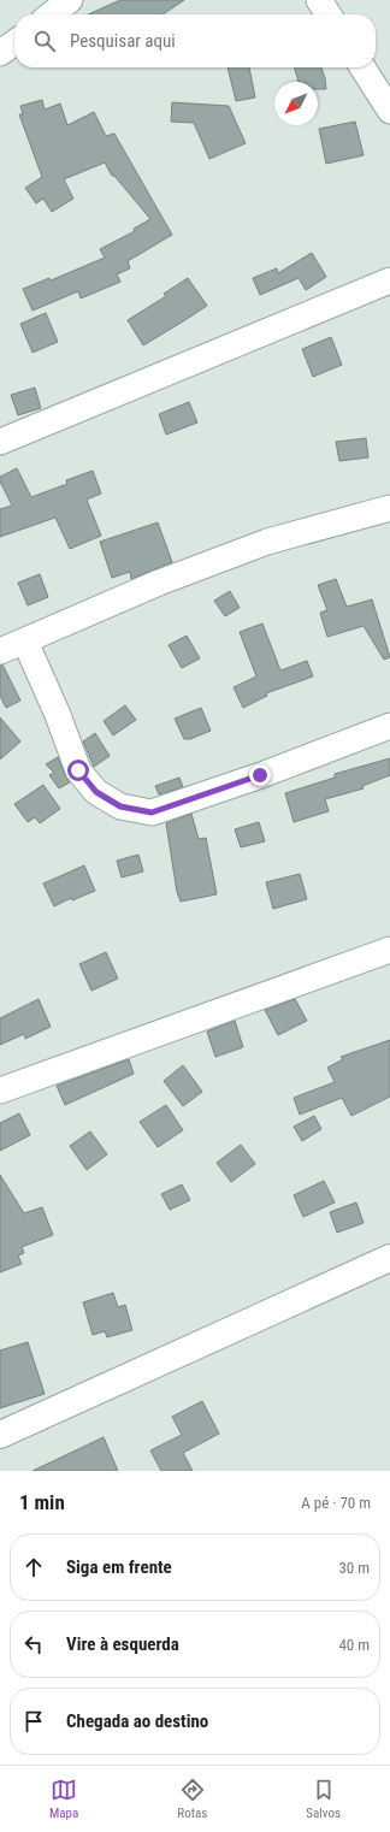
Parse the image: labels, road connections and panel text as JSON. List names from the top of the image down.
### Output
{
  "north": "bottom left",
  "page": {
    "search": "Pesquisar aqui",
    "heading": ["1 min", "A pé · 70 m"],
    "list": [
      ["Siga em frente", "30 m"],
      ["Vire à esquerda", "40 m"],
      "Chegada ao destino"
    ],
    "nav": ["Mapa", "Rotas", "Salvos"]
  }
}
